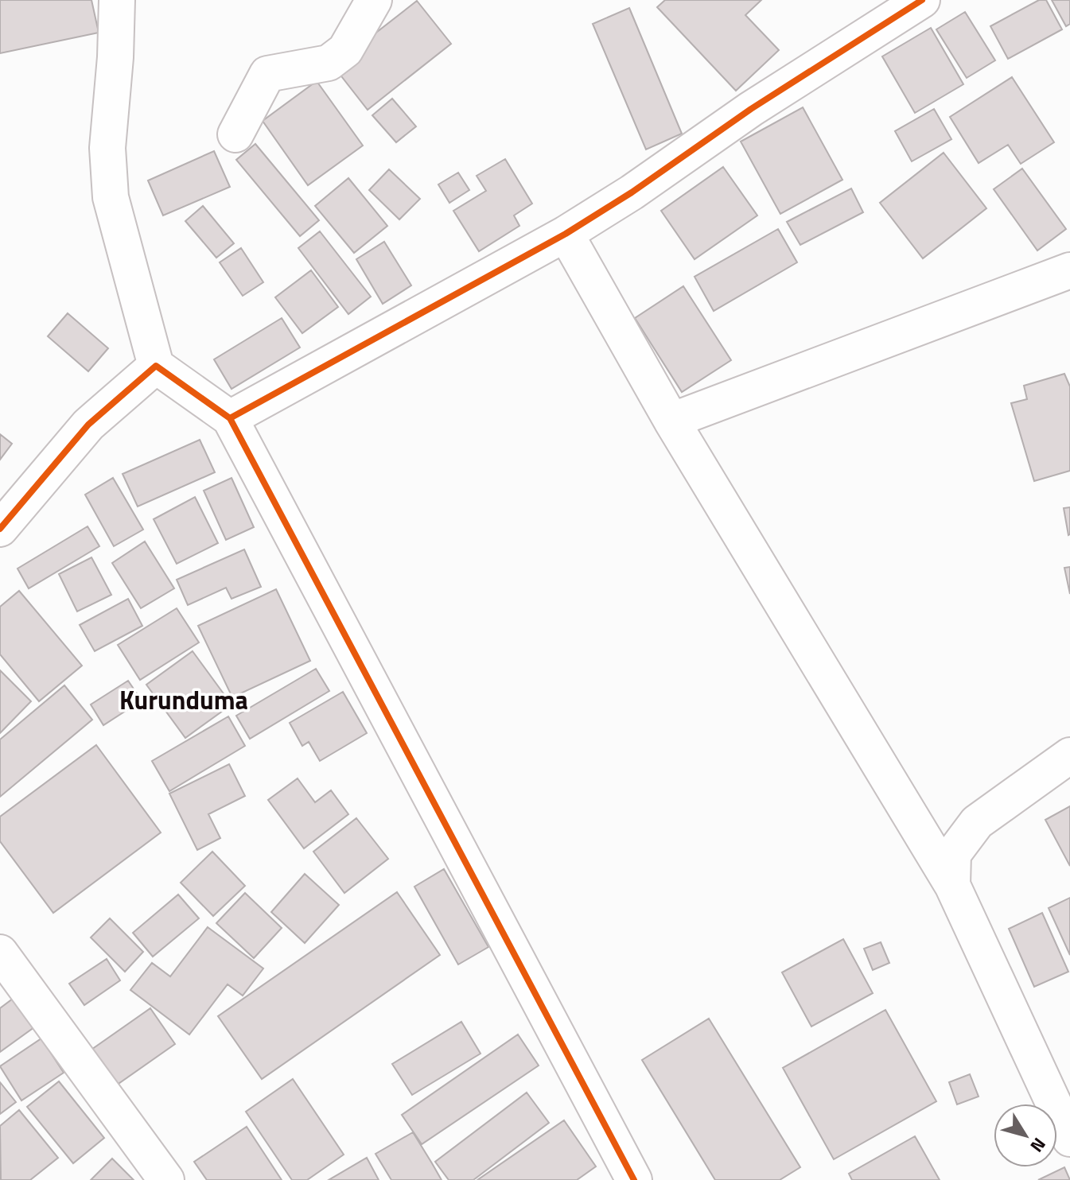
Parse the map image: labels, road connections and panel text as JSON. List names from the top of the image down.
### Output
{
  "districts": ["Kurunduma"],
  "north": "bottom right"
}
